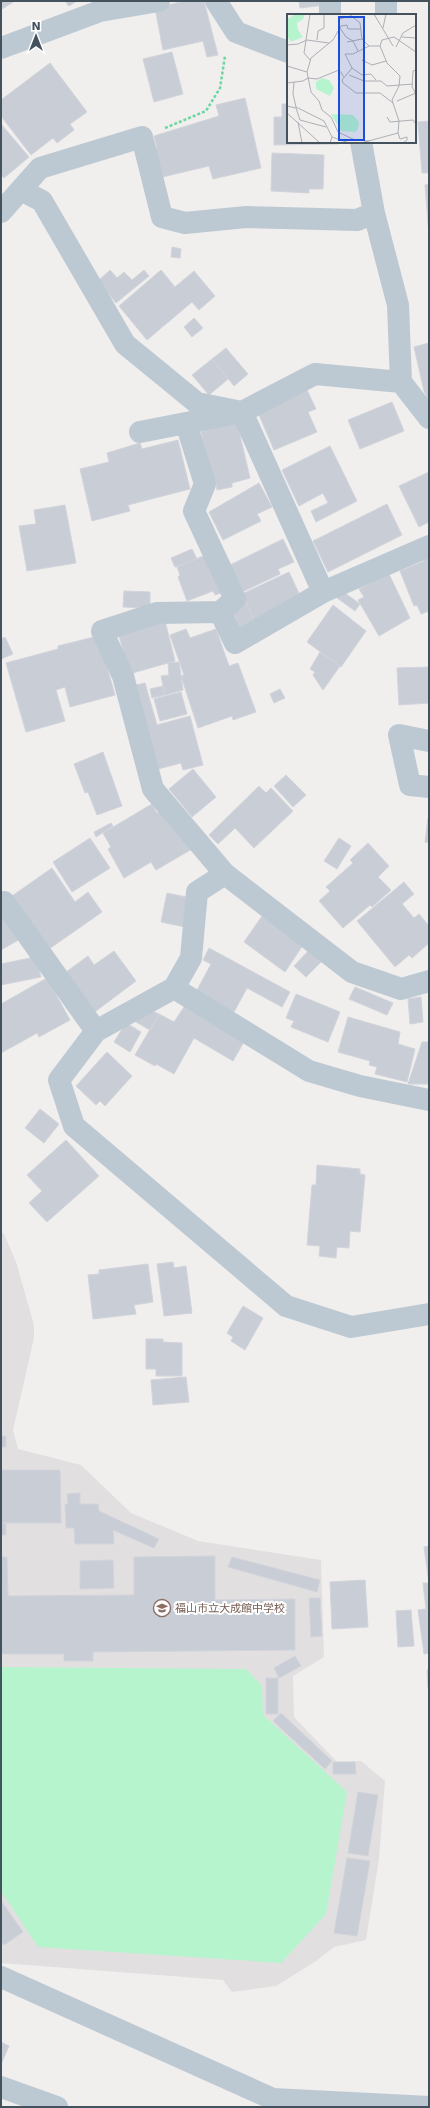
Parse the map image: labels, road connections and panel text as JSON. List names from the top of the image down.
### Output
{
  "places": {
    "school or university": ["福山市立大成館中学校"]
  },
  "north": "top"
}
